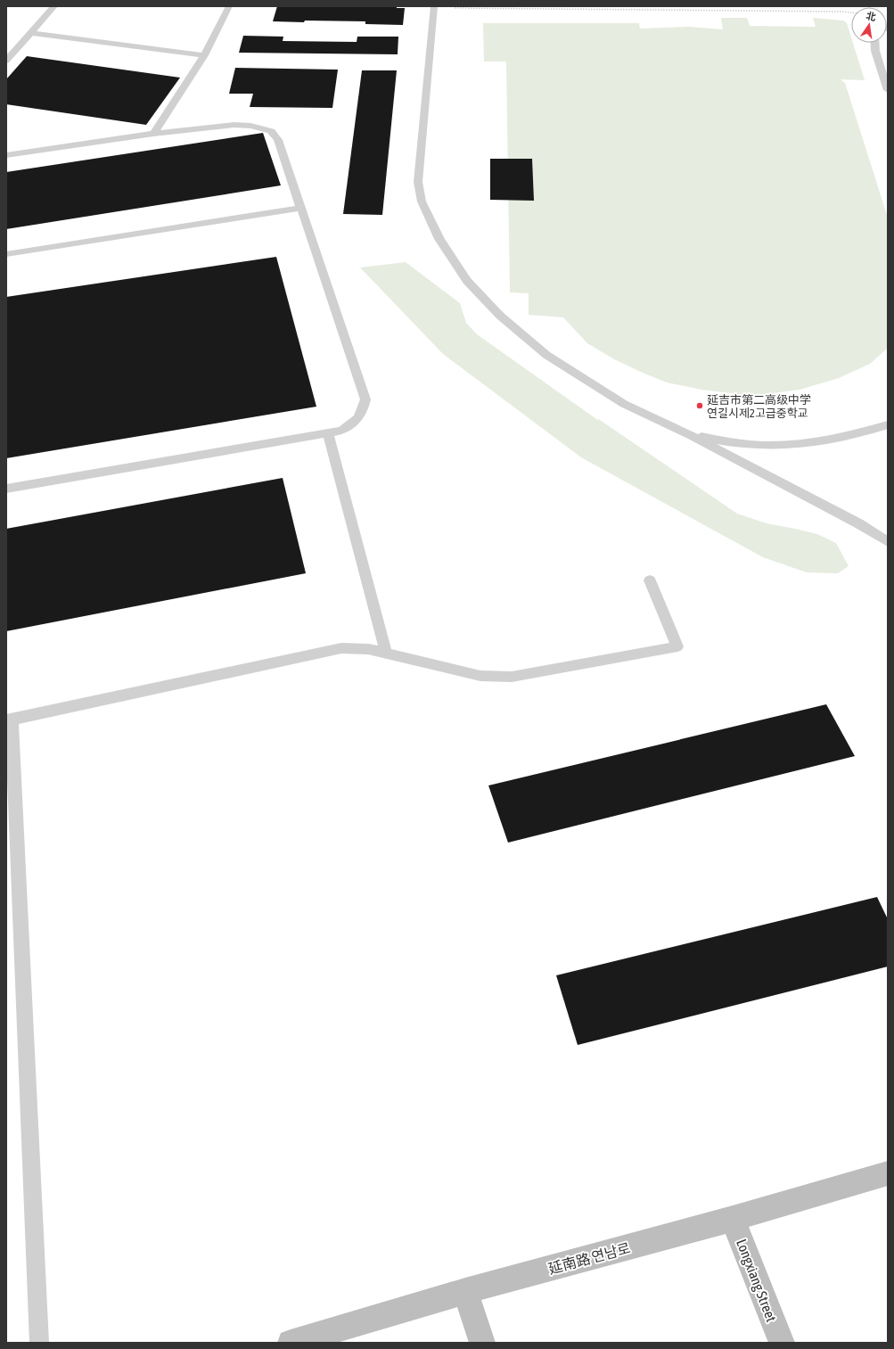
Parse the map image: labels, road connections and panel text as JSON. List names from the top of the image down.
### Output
{
  "streets": {
    "main road": ["延南路 연남로", "Longxiang Street"]
  },
  "crossings": [
    ["延南路 연남로", "Longxiang Street"]
  ],
  "places": ["延吉市第二高级中学 연길시제2고급중학교"],
  "north": "top"
}
